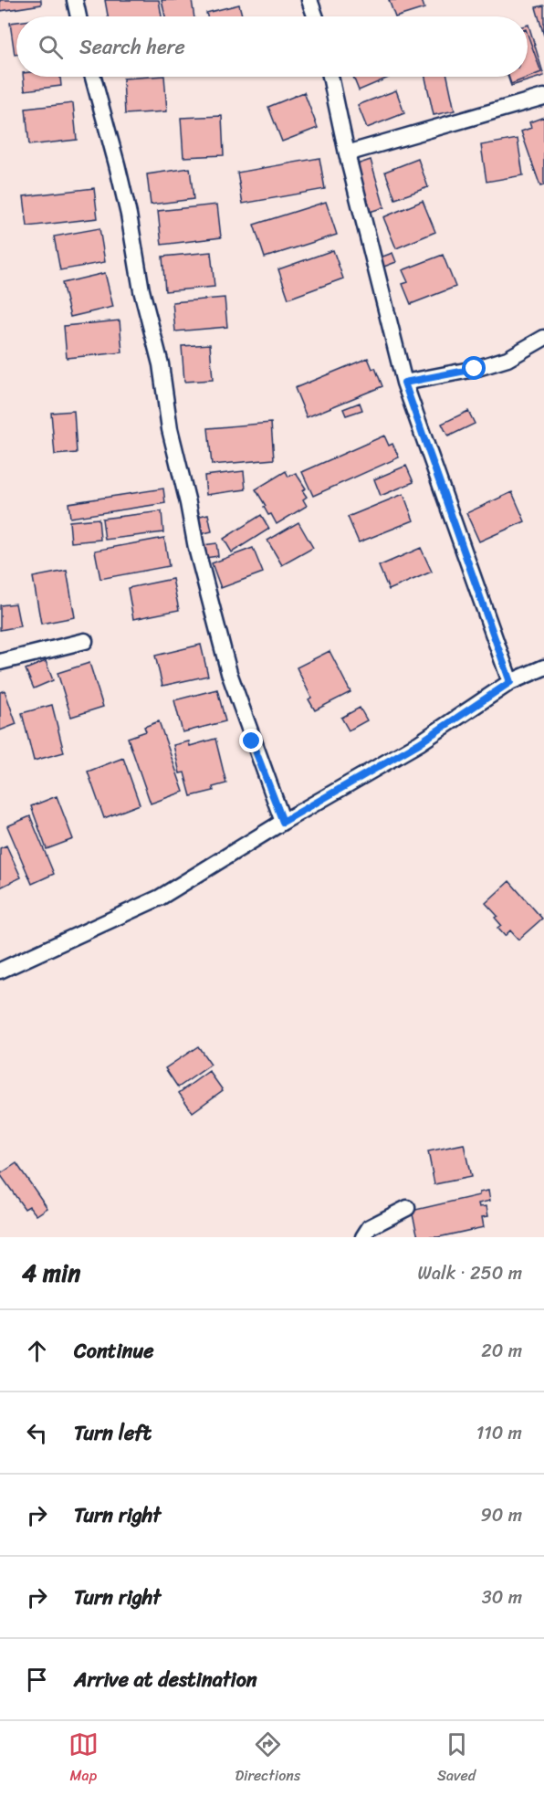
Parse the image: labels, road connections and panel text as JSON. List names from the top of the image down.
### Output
{
  "page": {
    "search": "Search here",
    "heading": ["4 min", "Walk · 250 m"],
    "list": [
      ["Continue", "20 m"],
      ["Turn left", "110 m"],
      ["Turn right", "90 m"],
      ["Turn right", "30 m"],
      "Arrive at destination"
    ],
    "nav": ["Map", "Directions", "Saved"]
  }
}
